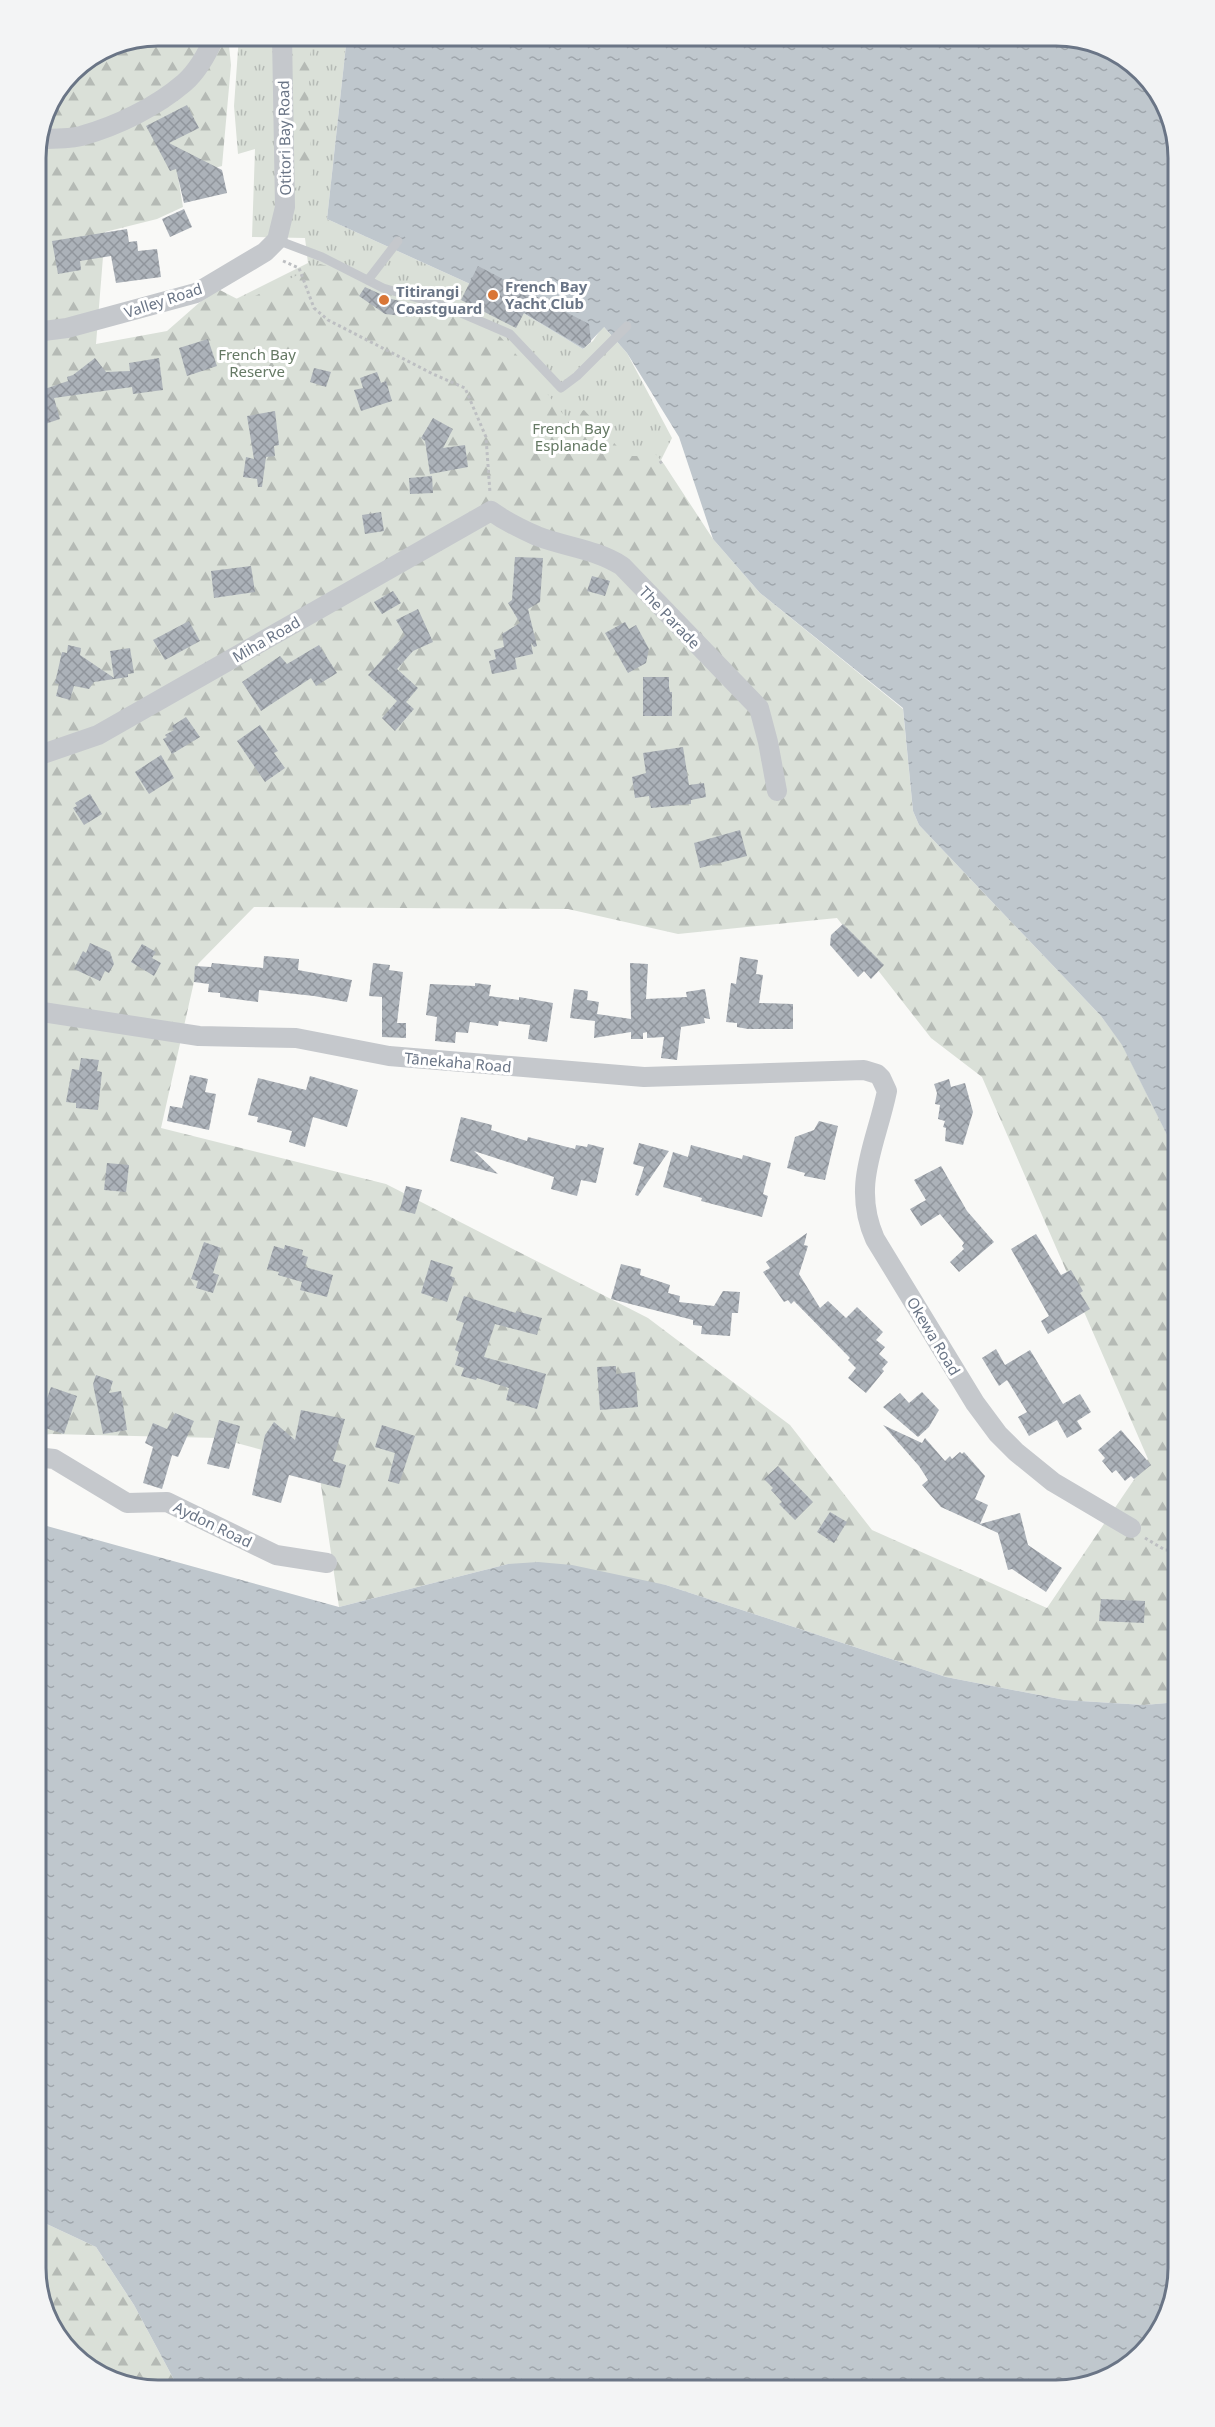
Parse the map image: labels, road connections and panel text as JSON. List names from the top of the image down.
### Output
{
  "streets": {
    "street": [
      "Otitori Bay Road",
      "Valley Road",
      "The Parade",
      "Miha Road",
      "Tānekaha Road",
      "Okewa Road",
      "Aydon Road"
    ]
  },
  "crossings": [
    ["Otitori Bay Road", "Valley Road"],
    ["The Parade", "Miha Road"],
    ["Tānekaha Road", "Okewa Road"]
  ],
  "parks": ["French Bay Reserve", "French Bay Esplanade"],
  "places": ["French Bay Yacht Club", "Titirangi Coastguard"]
}
